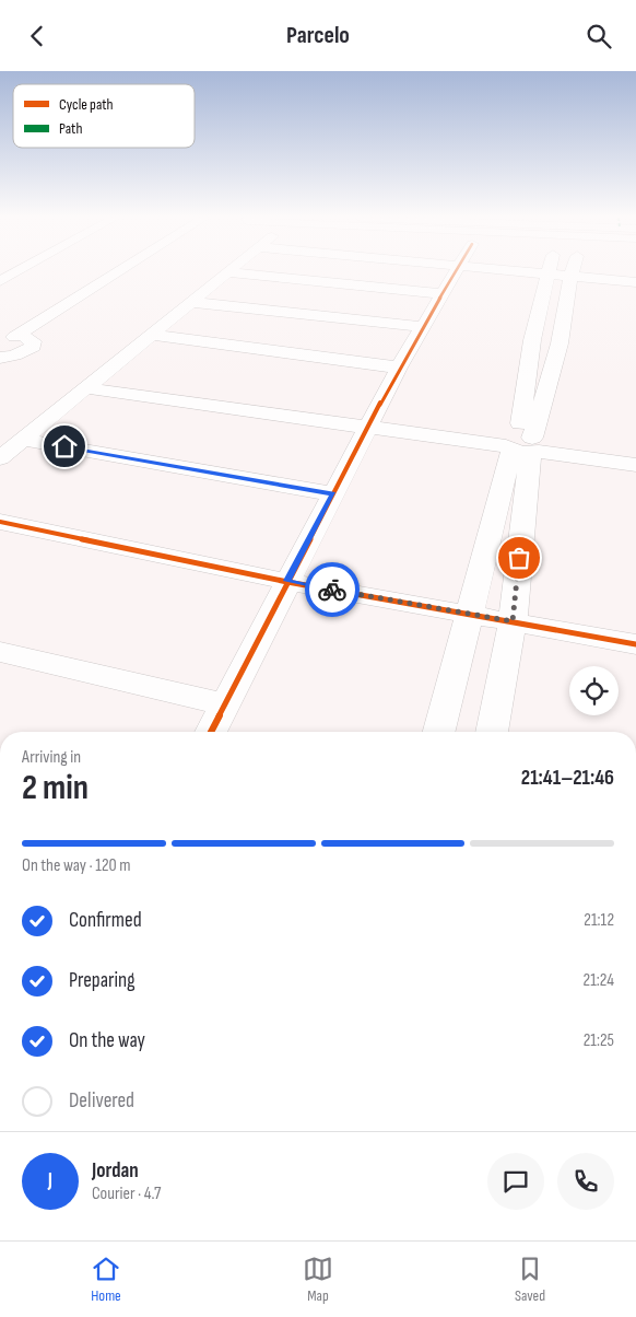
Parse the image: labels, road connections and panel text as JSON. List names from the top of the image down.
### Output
{
  "legend": ["Cycle path", "Path"],
  "page": {
    "header": "Parcelo",
    "heading": ["2 min", "Arriving in", "21:41–21:46"],
    "panel": ["Jordan", "Courier · 4.7"],
    "bar": "On the way · 120 m",
    "list": [
      ["Confirmed", "21:12"],
      ["Preparing", "21:24"],
      ["On the way", "21:25"],
      "Delivered"
    ],
    "round": "J",
    "tabs": ["Home", "Map", "Saved"]
  }
}
